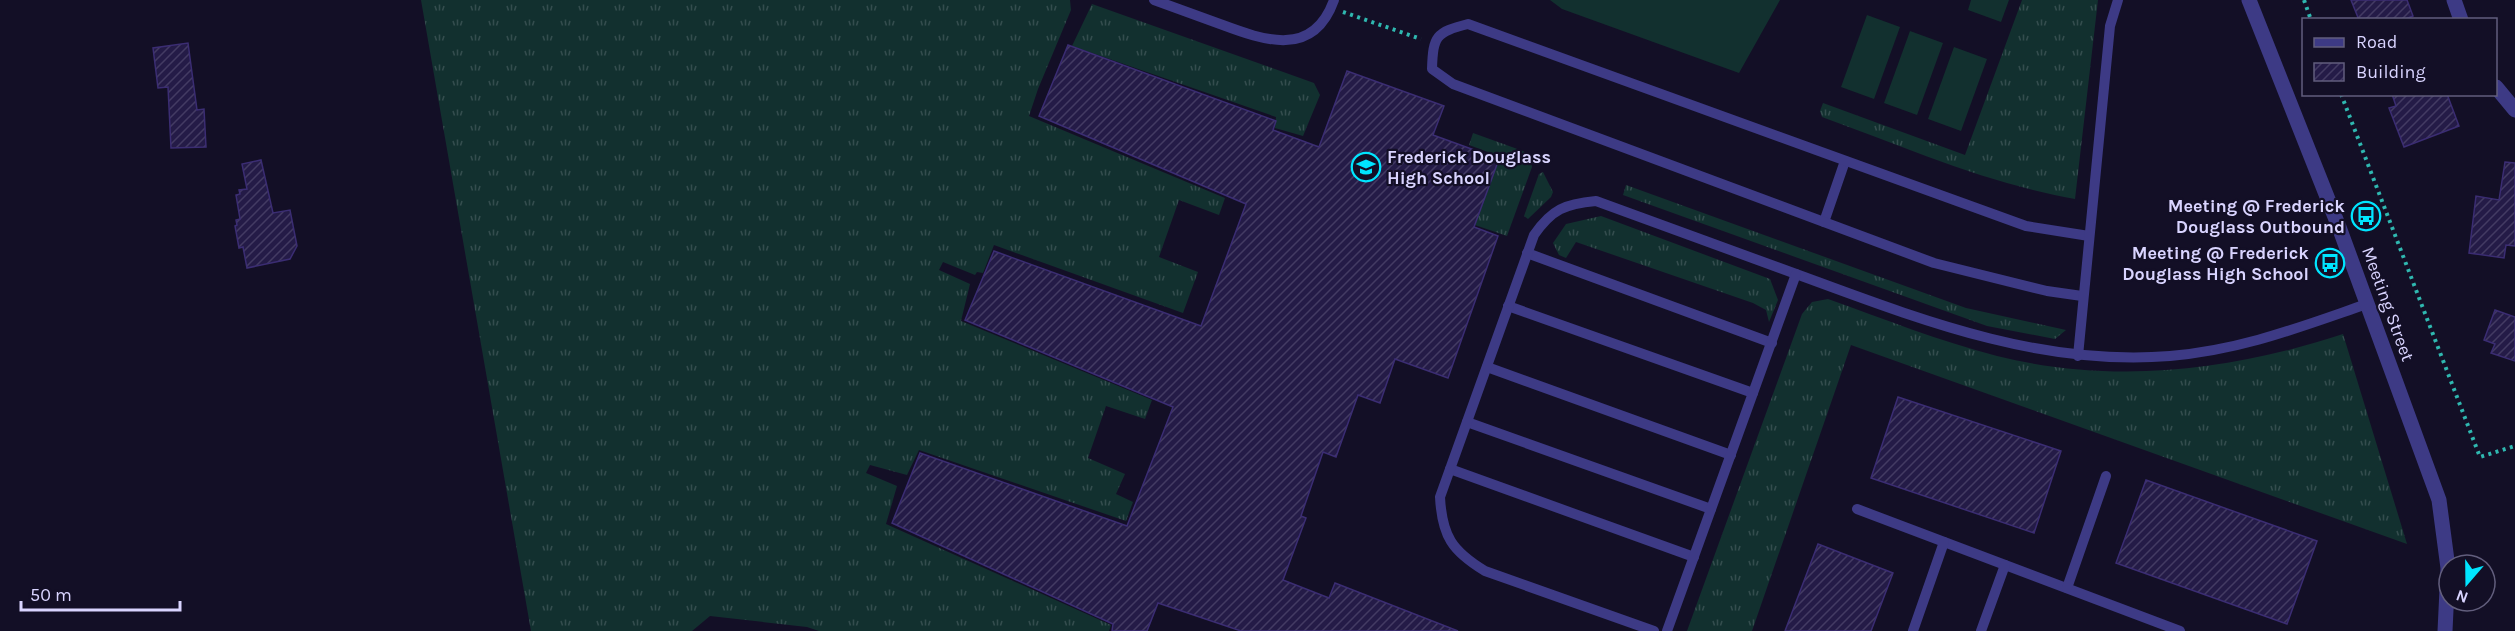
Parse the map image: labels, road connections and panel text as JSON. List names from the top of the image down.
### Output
{
  "streets": {
    "street": ["Meeting Street"]
  },
  "places": {
    "school or university": ["Frederick Douglass High School"],
    "bus stop": ["Meeting @ Frederick Douglass Outbound", "Meeting @ Frederick Douglass High School"]
  },
  "legend": ["Road", "Building"],
  "scale_bar": "50 m",
  "north": "bottom"
}
